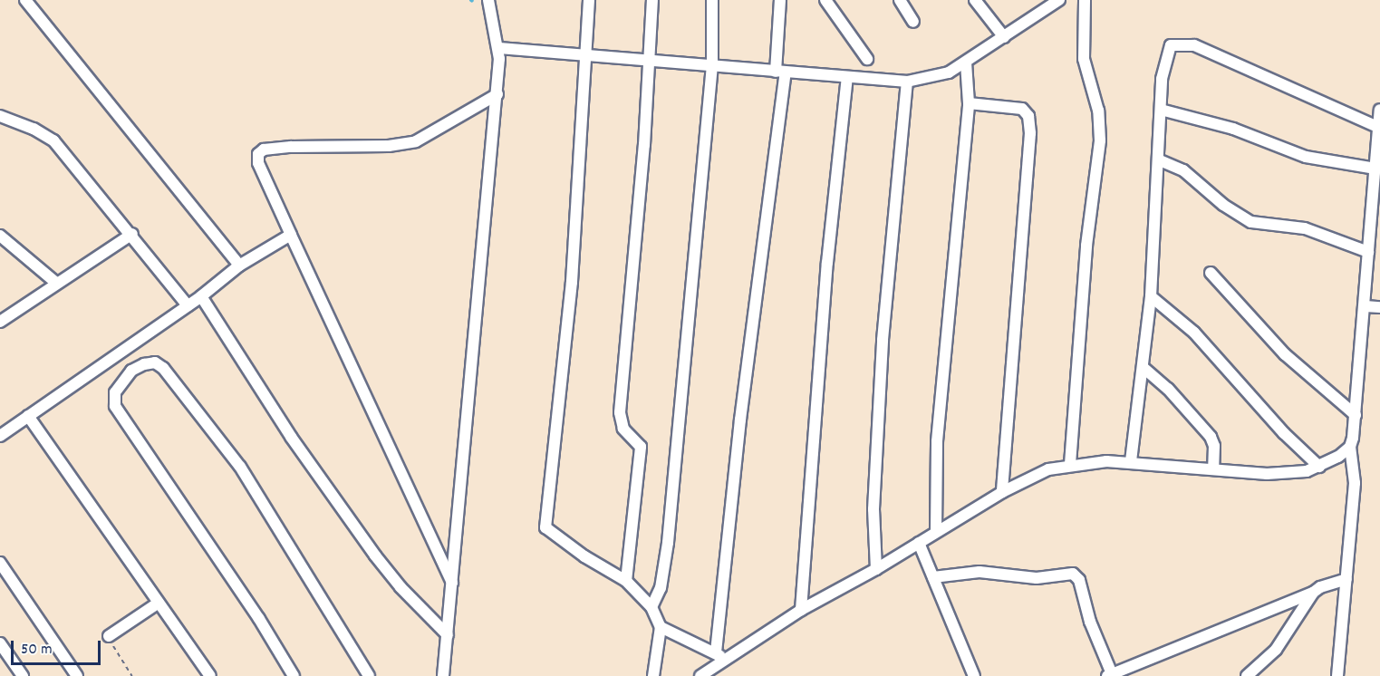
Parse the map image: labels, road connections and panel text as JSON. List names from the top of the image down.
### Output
{
  "scale_bar": "50 m"
}
